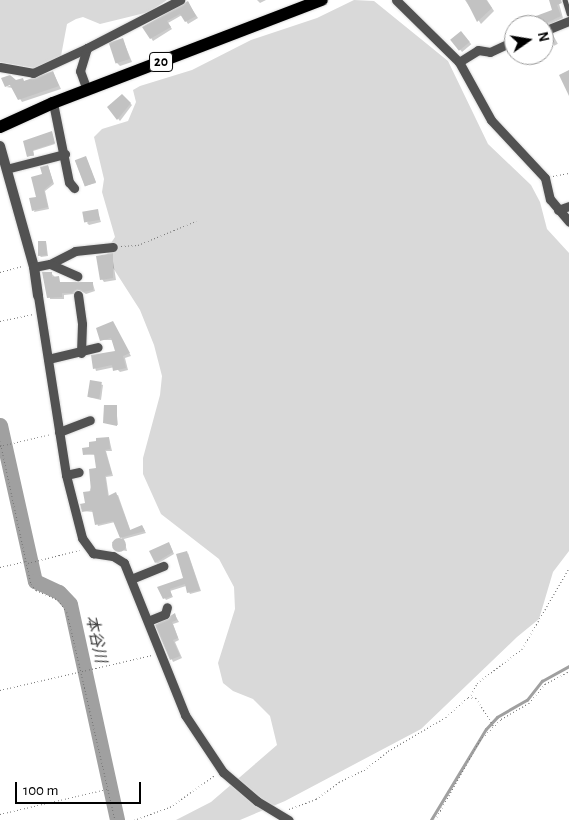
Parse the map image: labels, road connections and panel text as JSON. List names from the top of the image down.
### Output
{
  "streets": {
    "main road": ["20"]
  },
  "water": ["本谷川"],
  "scale_bar": "100 m",
  "north": "right"
}
